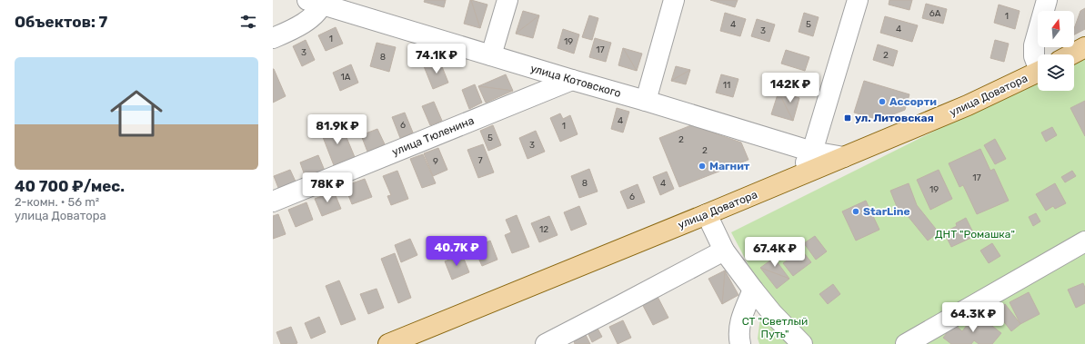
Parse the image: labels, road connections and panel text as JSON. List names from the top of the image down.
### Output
{
  "streets": {
    "main road": ["улица Доватора"],
    "street": ["улица Котовского", "улица Тюленина"]
  },
  "crossings": [
    ["улица Котовского", "улица Доватора"],
    ["улица Котовского", "улица Тюленина"]
  ],
  "parks": ["ДНТ \"Ромашка\"", "СТ \"Светлый Путь\""],
  "places": {
    "other": ["Ассорти", "Магнит", "StarLine"],
    "transit": ["ул. Литовская"]
  },
  "house_numbers": [
    "6А",
    "1",
    "4",
    "5",
    "4",
    "3",
    "1",
    "19",
    "17",
    "3",
    "2",
    "8",
    "1А",
    "11",
    "4",
    "6",
    "1",
    "5",
    "2",
    "3",
    "2",
    "7",
    "9",
    "17",
    "8",
    "4",
    "19",
    "6",
    "12"
  ],
  "north": "top",
  "page": {
    "heading": "Объектов: 7",
    "list": [
      {
        "name": "40 700 ₽/мес.",
        "note": "2-комн. · 56 m² · улица Доватора"
      }
    ],
    "price": [
      "74.1K ₽",
      "142K ₽",
      "81.9K ₽",
      "78K ₽",
      "40.7K ₽",
      "67.4K ₽",
      "64.3K ₽"
    ]
  }
}
